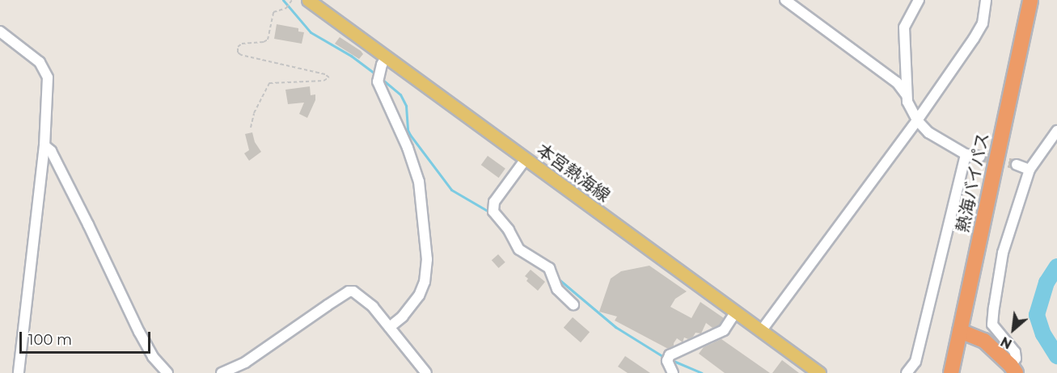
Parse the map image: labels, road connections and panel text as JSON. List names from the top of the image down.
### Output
{
  "streets": {
    "highway": ["熱海バイパス"],
    "main road": ["本宮熱海線"]
  },
  "scale_bar": "100 m",
  "north": "bottom left"
}
